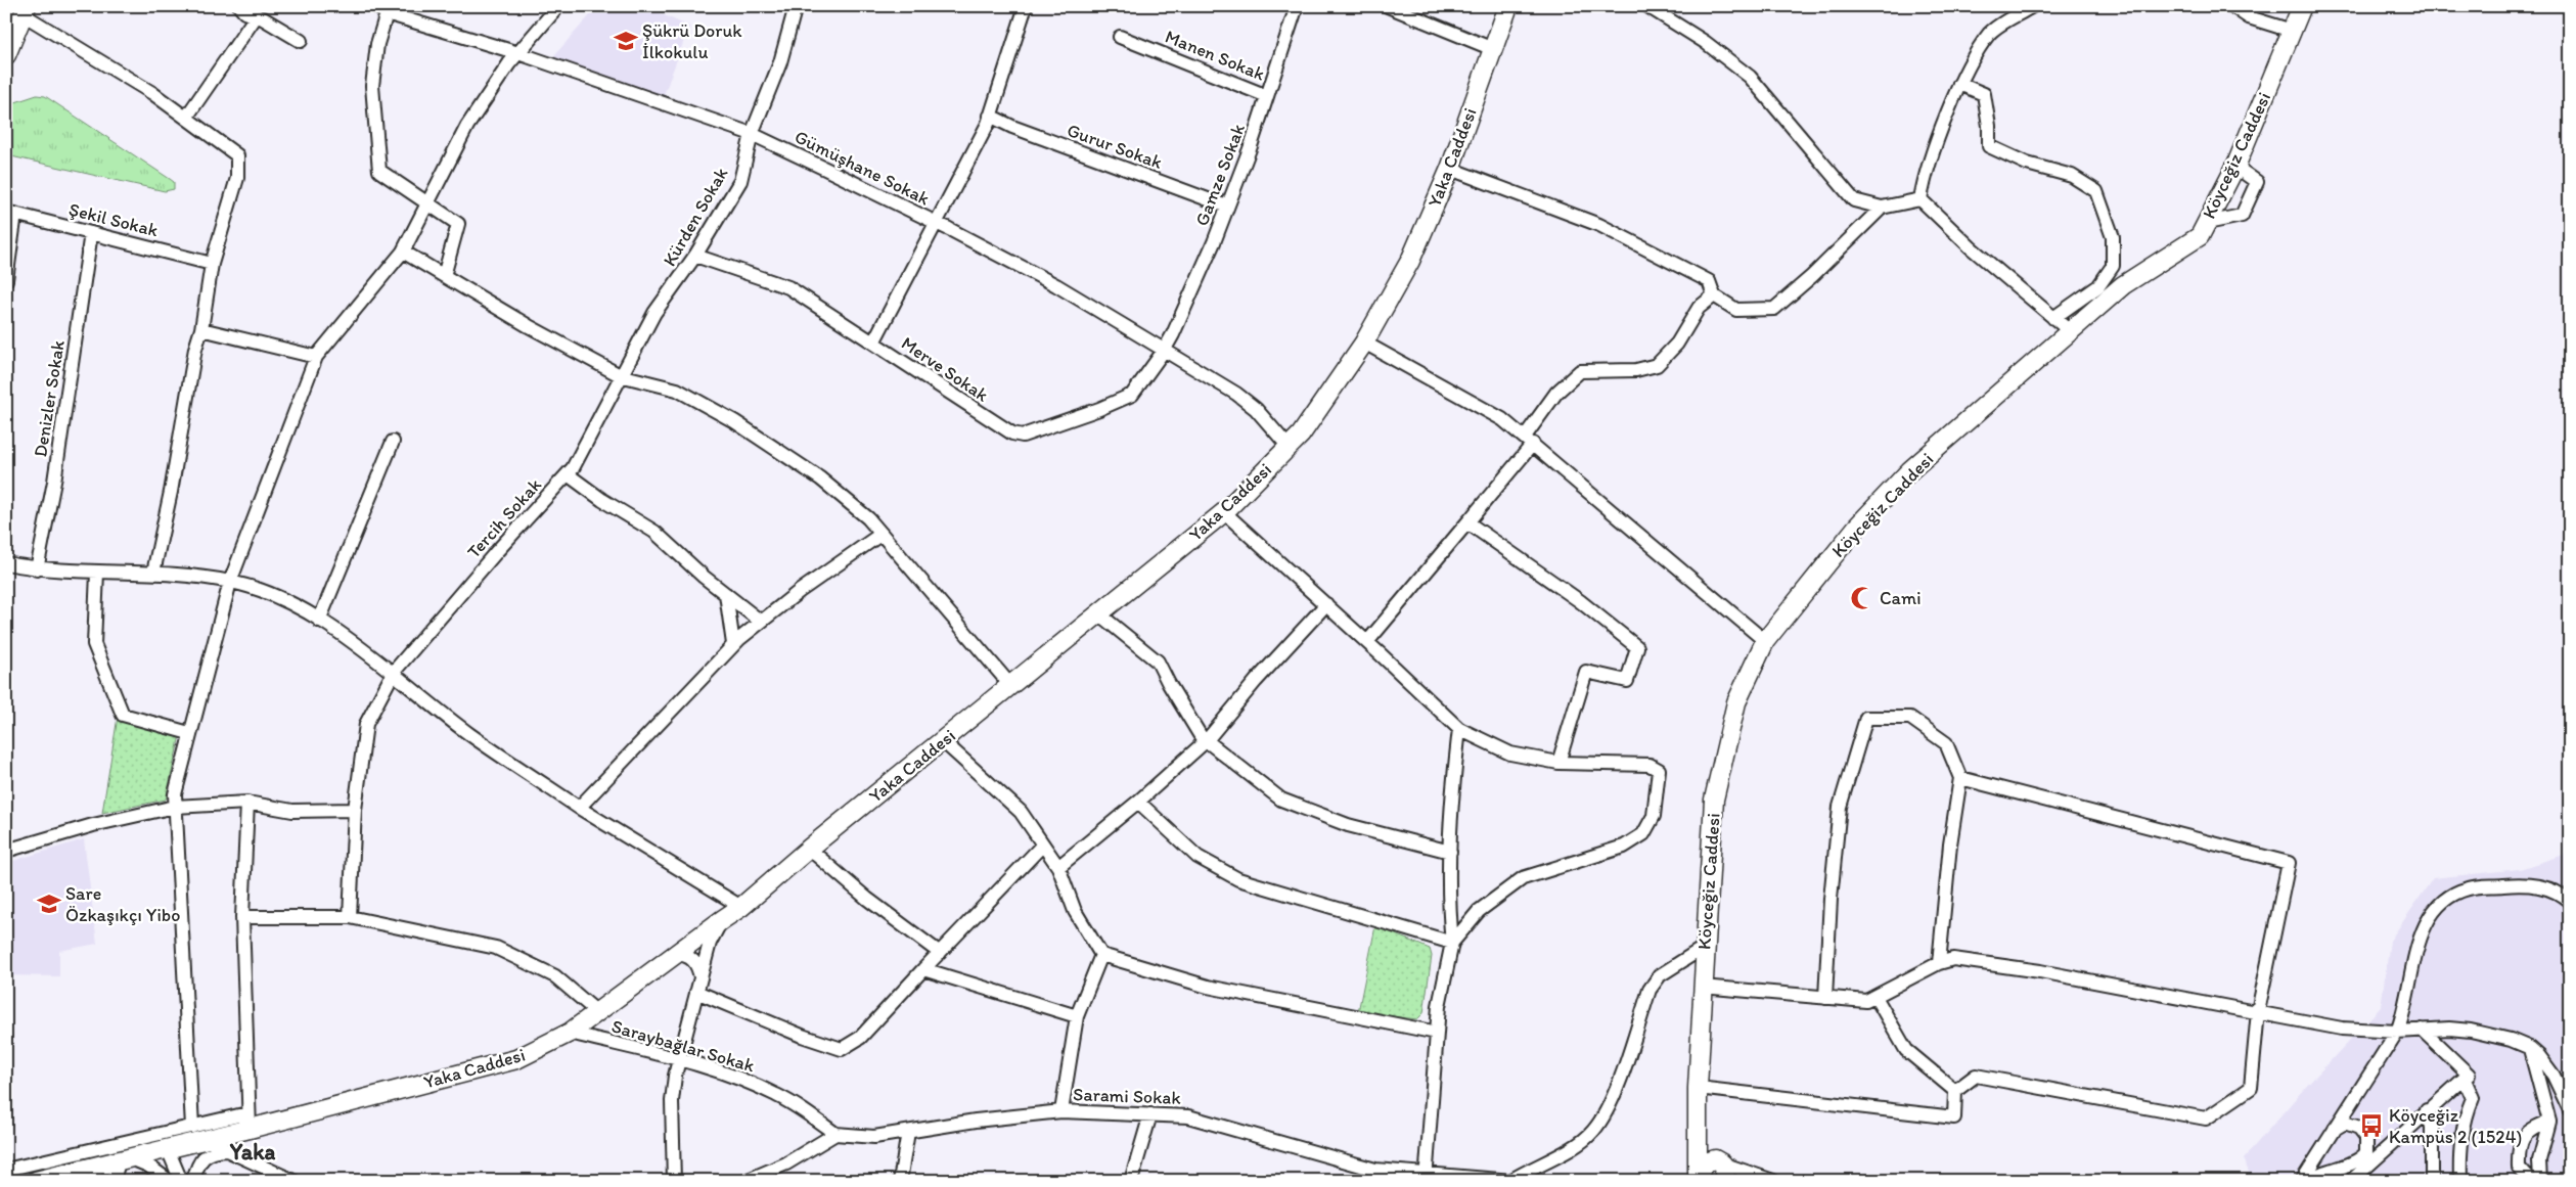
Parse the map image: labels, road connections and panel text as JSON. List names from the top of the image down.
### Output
{
  "streets": {
    "street": [
      "Manen Sokak",
      "Gurur Sokak",
      "Köyceğiz Caddesi",
      "Yaka Caddesi",
      "Gümüşhane Sokak",
      "Gamze Sokak",
      "Kürden Sokak",
      "Şekil Sokak",
      "Merve Sokak",
      "Denizler Sokak",
      "Tercih Sokak",
      "Saraybağlar Sokak",
      "Sarami Sokak"
    ]
  },
  "crossings": [
    ["Manen Sokak", "Gamze Sokak"],
    ["Gurur Sokak", "Gamze Sokak"],
    ["Yaka Caddesi", "Gümüşhane Sokak"],
    ["Yaka Caddesi", "Saraybağlar Sokak"],
    ["Gümüşhane Sokak", "Gamze Sokak"],
    ["Gümüşhane Sokak", "Kürden Sokak"],
    ["Gümüşhane Sokak", "Merve Sokak"],
    ["Gamze Sokak", "Merve Sokak"],
    ["Kürden Sokak", "Merve Sokak"],
    ["Kürden Sokak", "Tercih Sokak"],
    ["Şekil Sokak", "Denizler Sokak"],
    ["Saraybağlar Sokak", "Sarami Sokak"]
  ],
  "districts": ["Yaka"],
  "places": {
    "school or university": ["Şükrü Doruk İlkokulu", "Sare Özkaşıkçı Yibo"],
    "mosque": ["Cami"],
    "bus stop": ["Köyceğiz Kampüs 2 (1524)"]
  }
}
